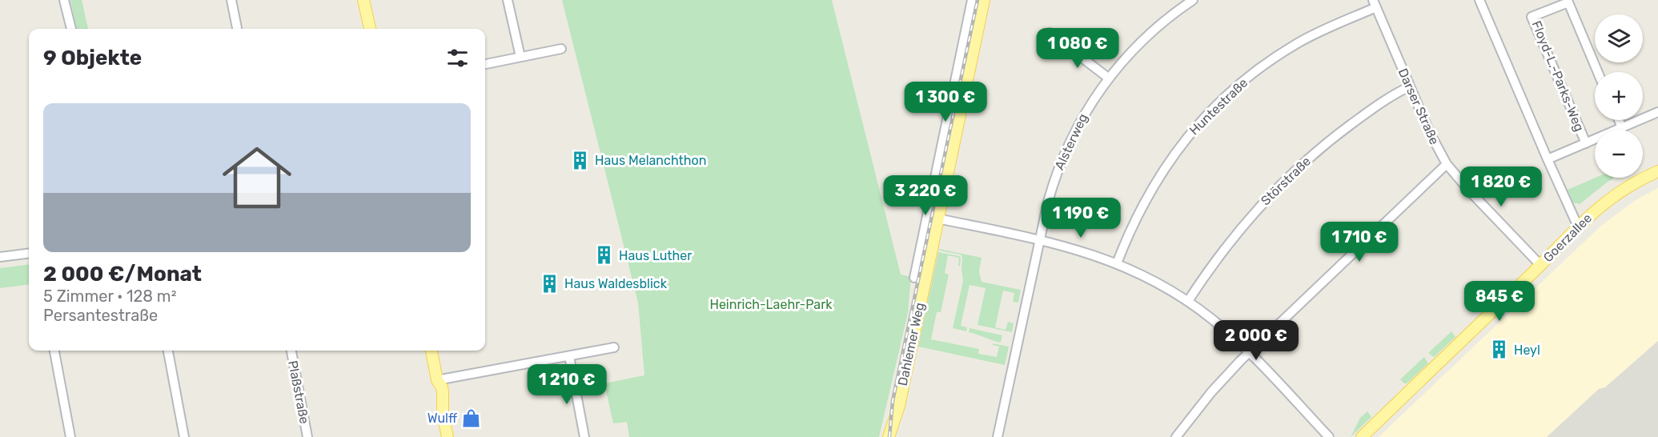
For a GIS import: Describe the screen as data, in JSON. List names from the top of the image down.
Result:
{
  "streets": {
    "main road": ["Goerzallee", "Dahlemer Weg"],
    "street": [
      "Floyd-L.-Parks-Weg",
      "Huntestraße",
      "Darser Straße",
      "Alsterweg",
      "Störstraße",
      "Plaßstraße"
    ]
  },
  "crossings": [
    ["Huntestraße", "Darser Straße"],
    ["Darser Straße", "Störstraße"],
    ["Darser Straße", "Goerzallee"]
  ],
  "parks": ["Heinrich-Laehr-Park"],
  "places": {
    "building": [
      "Haus Melanchthon",
      "Haus Luther",
      "Haus Waldesblick",
      "Heyl"
    ],
    "shop": ["Wulff"]
  },
  "page": {
    "map_buttons": ["+", "−"],
    "price": [
      "1 080 €",
      "1 300 €",
      "1 820 €",
      "3 220 €",
      "1 190 €",
      "1 710 €",
      "845 €",
      "2 000 €",
      "1 210 €"
    ],
    "heading": "9 Objekte",
    "list": [
      {
        "name": "2 000 €/Monat",
        "note": "5 Zimmer · 128 m² · Persantestraße"
      }
    ]
  }
}
